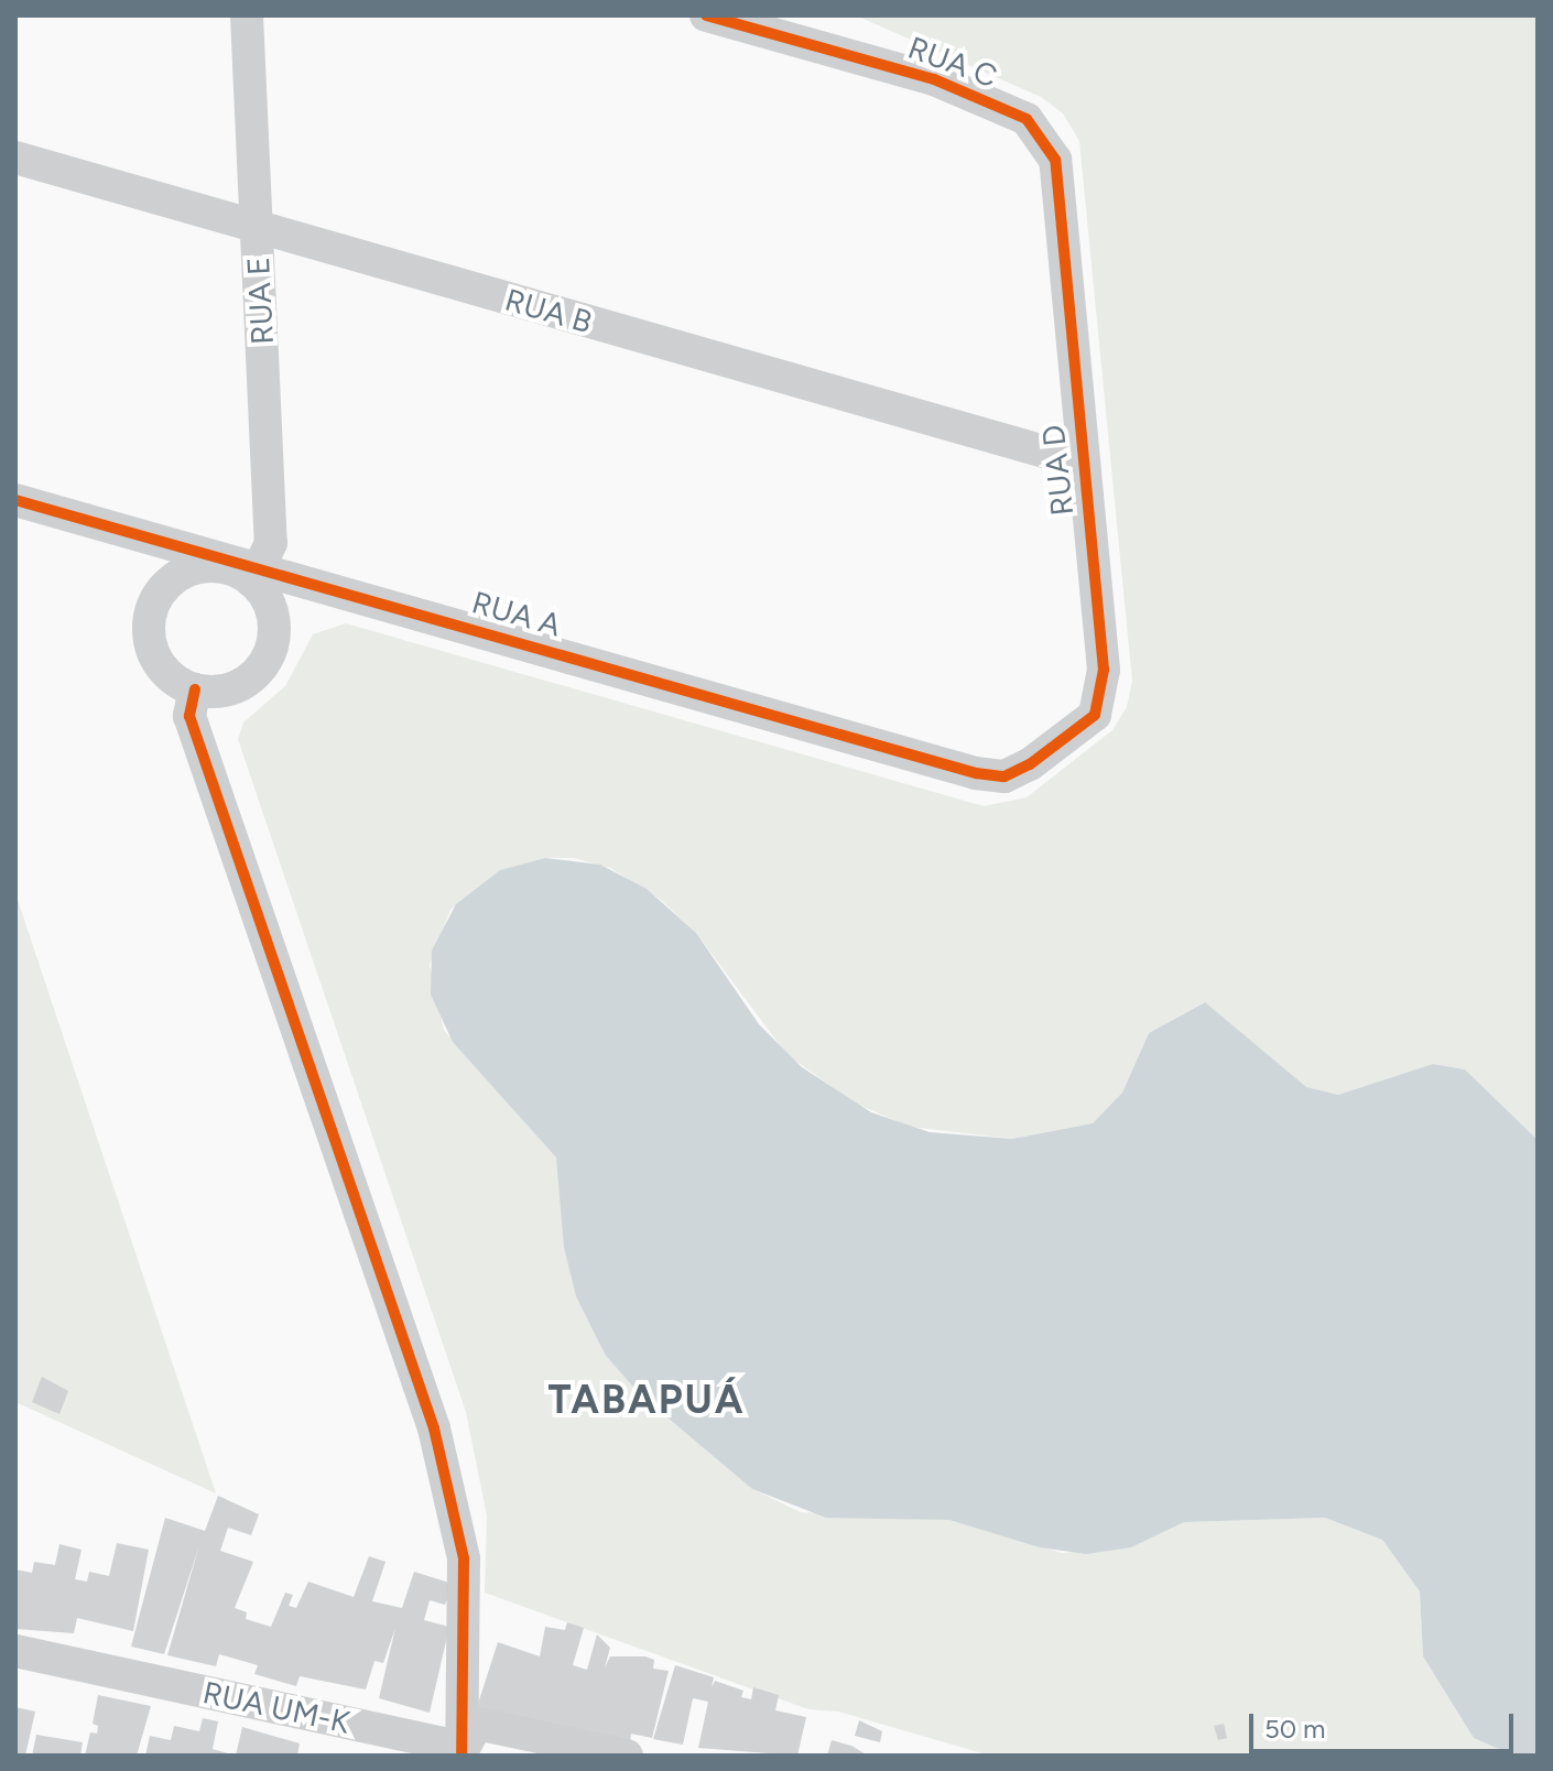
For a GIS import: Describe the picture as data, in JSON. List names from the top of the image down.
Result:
{
  "streets": {
    "street": [
      "RUA C",
      "RUA E",
      "RUA B",
      "RUA D",
      "RUA A",
      "RUA UM-K"
    ]
  },
  "crossings": [
    ["RUA C", "RUA D"],
    ["RUA E", "RUA B"],
    ["RUA E", "RUA A"],
    ["RUA B", "RUA D"],
    ["RUA D", "RUA A"]
  ],
  "districts": ["TABAPUÁ"],
  "scale_bar": "50 m"
}
